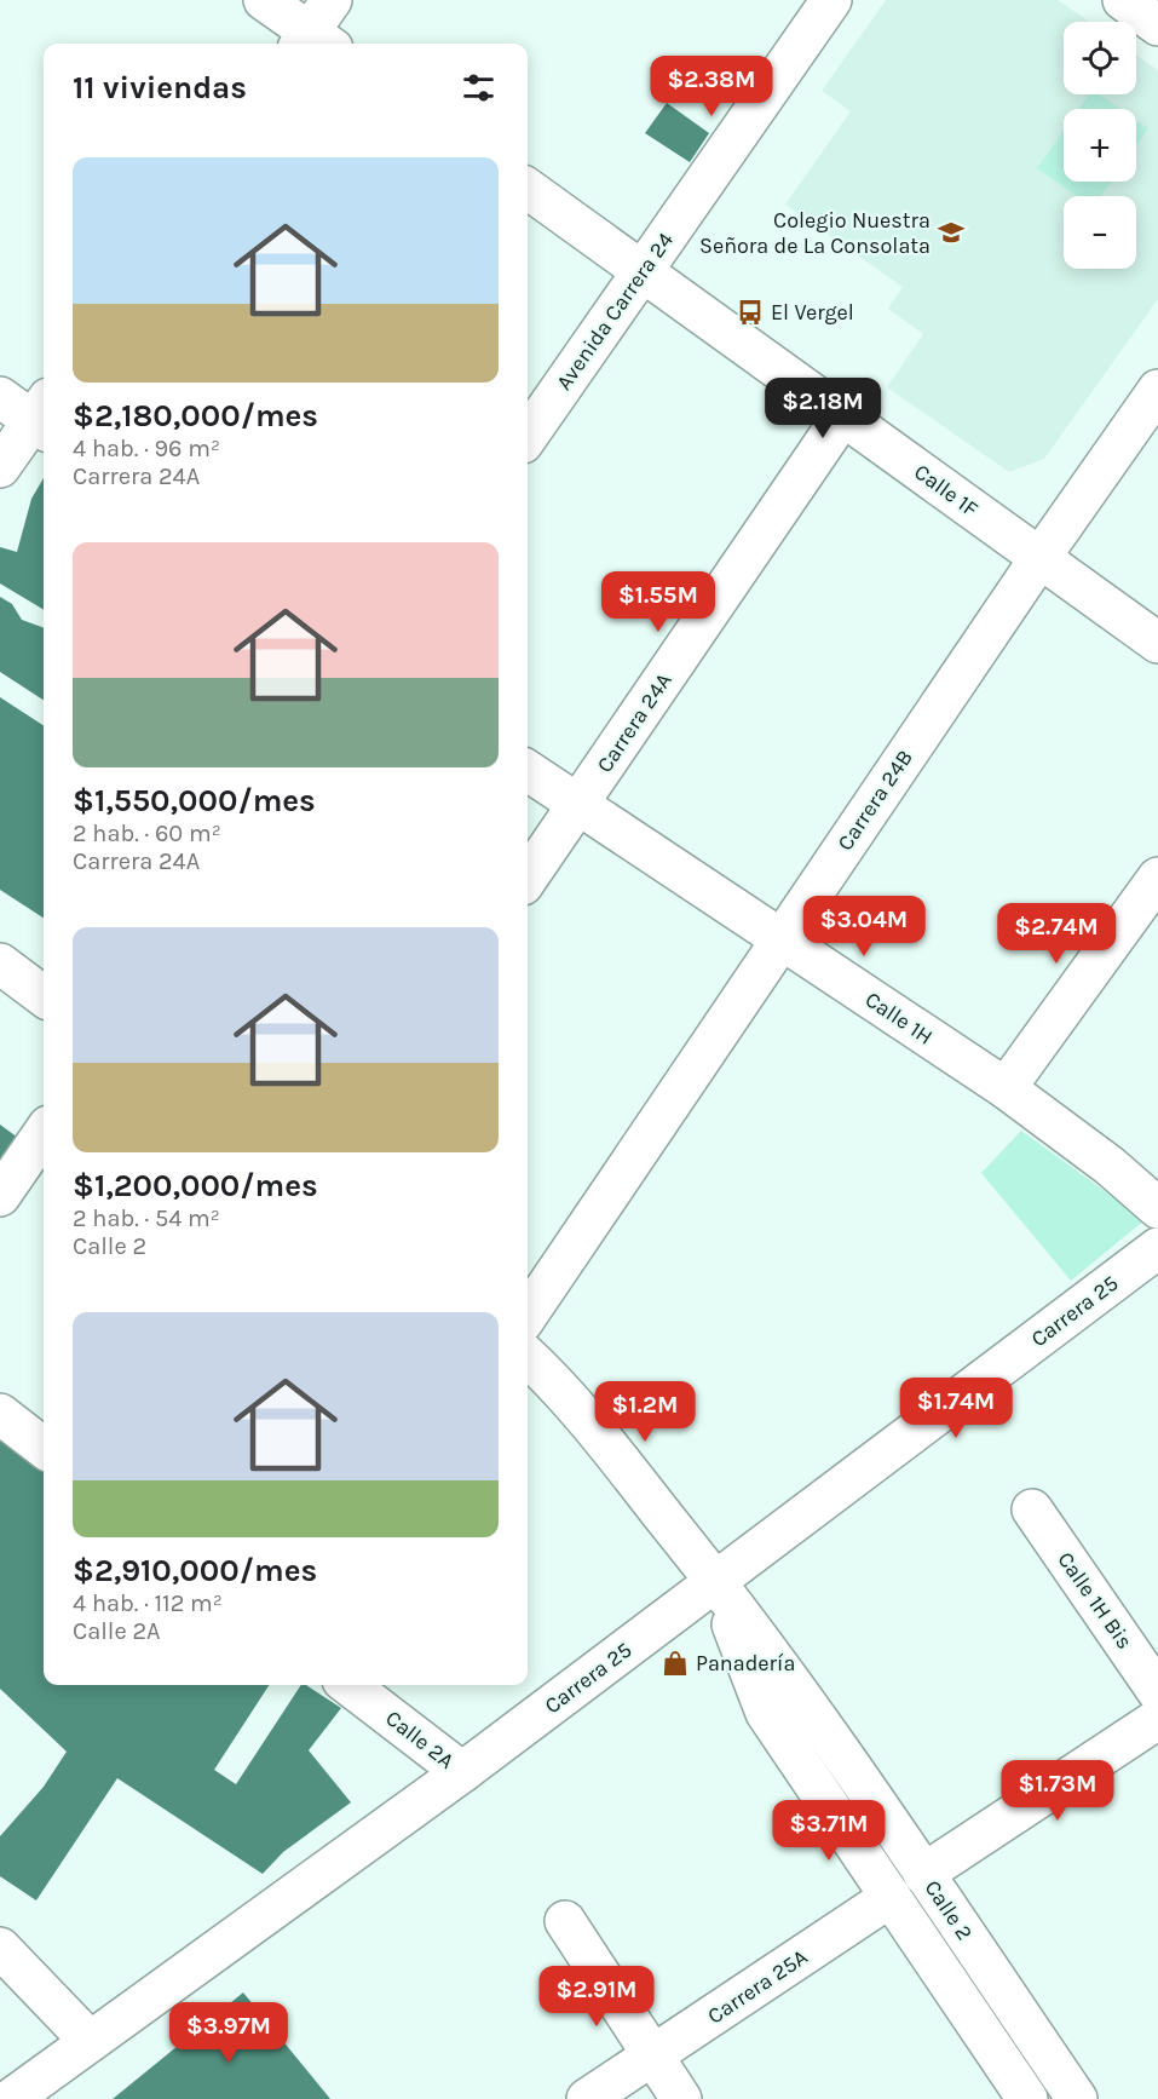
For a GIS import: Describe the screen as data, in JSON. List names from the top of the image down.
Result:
{
  "streets": {
    "street": [
      "Avenida Carrera 24",
      "Calle 1F",
      "Carrera 24A",
      "Carrera 24B",
      "Calle 1H",
      "Carrera 25",
      "Calle 1H Bis",
      "Calle 2A",
      "Calle 2",
      "Carrera 25A"
    ]
  },
  "crossings": [
    ["Avenida Carrera 24", "Calle 1F"],
    ["Calle 1F", "Carrera 24A"],
    ["Calle 1F", "Carrera 24B"],
    ["Carrera 24A", "Calle 1H"],
    ["Carrera 24B", "Calle 1H"],
    ["Carrera 25", "Calle 2A"],
    ["Carrera 25", "Calle 2"],
    ["Calle 2", "Carrera 25A"]
  ],
  "places": {
    "school or university": ["Colegio Nuestra Señora de La Consolata"],
    "bus stop": ["El Vergel"],
    "shop": ["Panadería"]
  },
  "page": {
    "map_buttons": ["+", "−"],
    "heading": "11 viviendas",
    "price": [
      "$2.38M",
      "$2.18M",
      "$1.55M",
      "$3.04M",
      "$2.74M",
      "$1.74M",
      "$1.2M",
      "$1.73M",
      "$3.71M",
      "$2.91M",
      "$3.97M"
    ],
    "list": [
      {
        "name": "$2,180,000/mes",
        "note": "4 hab. · 96 m² · Carrera 24A"
      },
      {
        "name": "$1,550,000/mes",
        "note": "2 hab. · 60 m² · Carrera 24A"
      },
      {
        "name": "$1,200,000/mes",
        "note": "2 hab. · 54 m² · Calle 2"
      },
      {
        "name": "$2,910,000/mes",
        "note": "4 hab. · 112 m² · Calle 2A"
      }
    ]
  }
}
